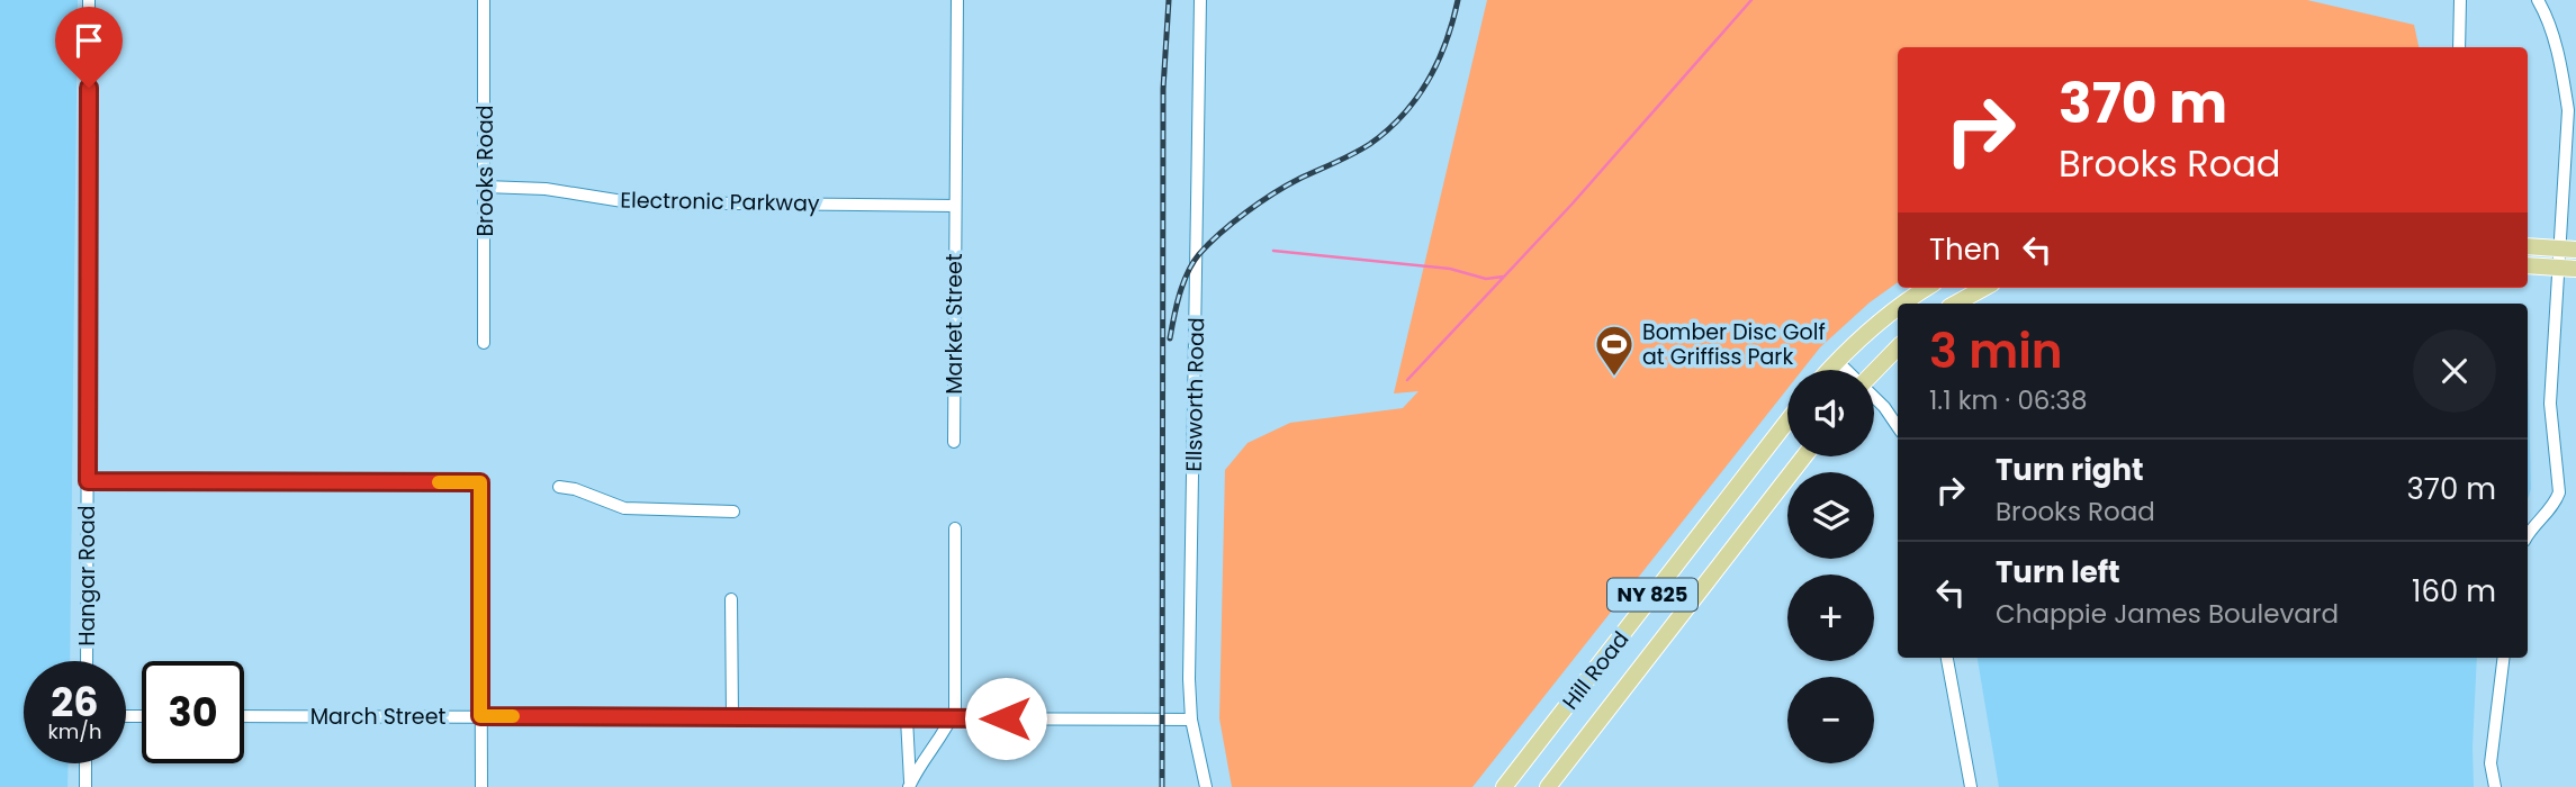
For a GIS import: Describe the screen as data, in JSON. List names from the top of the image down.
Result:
{
  "streets": {
    "main road": ["NY 825", "Hill Road"],
    "street": [
      "Brooks Road",
      "Electronic Parkway",
      "Market Street",
      "Ellsworth Road",
      "Hangar Road",
      "March Street"
    ]
  },
  "crossings": [
    ["Brooks Road", "Electronic Parkway"],
    ["Electronic Parkway", "Market Street"],
    ["Ellsworth Road", "March Street"]
  ],
  "places": {
    "sports": ["Bomber Disc Golf at Griffiss Park"]
  },
  "page": {
    "turn": ["370 m", "Brooks Road"],
    "then": "Then",
    "heading": ["3 min", "1.1 km · 06:38"],
    "map_buttons": ["+", "−"],
    "list": [
      {
        "name": "Turn right",
        "note": "Brooks Road",
        "value": "370 m"
      },
      {
        "name": "Turn left",
        "note": "Chappie James Boulevard",
        "value": "160 m"
      }
    ],
    "speed": "26 km/h",
    "limit": "30"
  }
}
